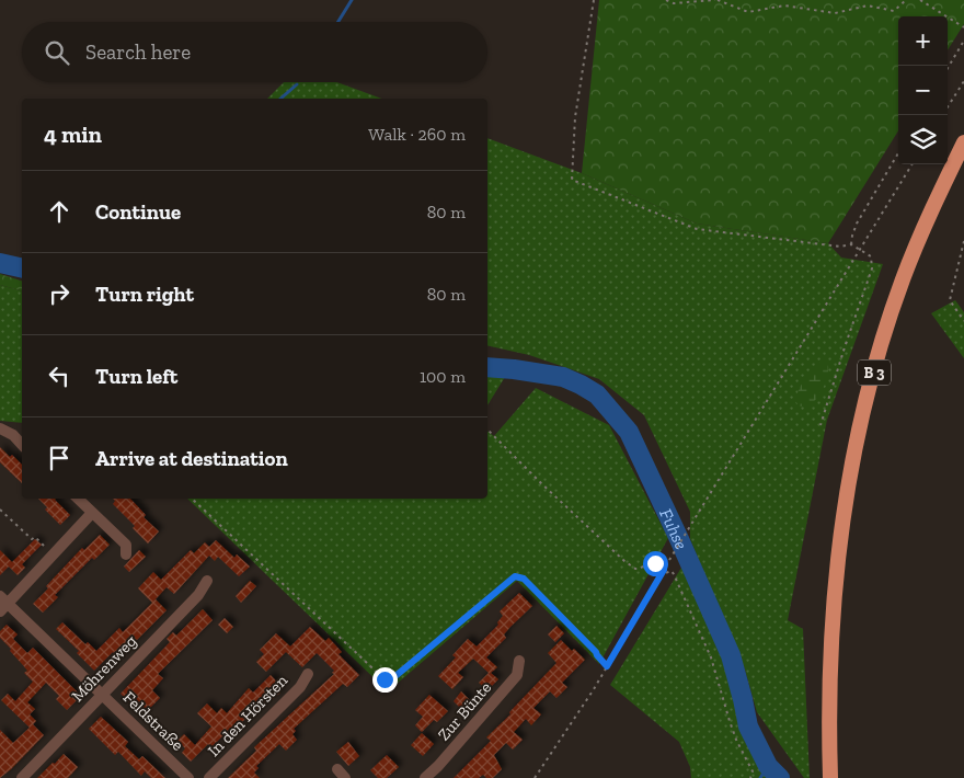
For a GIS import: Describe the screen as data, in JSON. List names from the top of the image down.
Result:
{
  "streets": {
    "highway": ["B 3"],
    "street": [
      "Möhrenweg",
      "Zur Bünte",
      "In den Hörsten",
      "Feldstraße"
    ]
  },
  "crossings": [
    ["Möhrenweg", "Feldstraße"]
  ],
  "water": ["Fuhse"],
  "page": {
    "map_buttons": ["+", "−"],
    "search": "Search here",
    "heading": ["4 min", "Walk · 260 m"],
    "list": [
      ["Continue", "80 m"],
      ["Turn right", "80 m"],
      ["Turn left", "100 m"],
      "Arrive at destination"
    ]
  }
}
